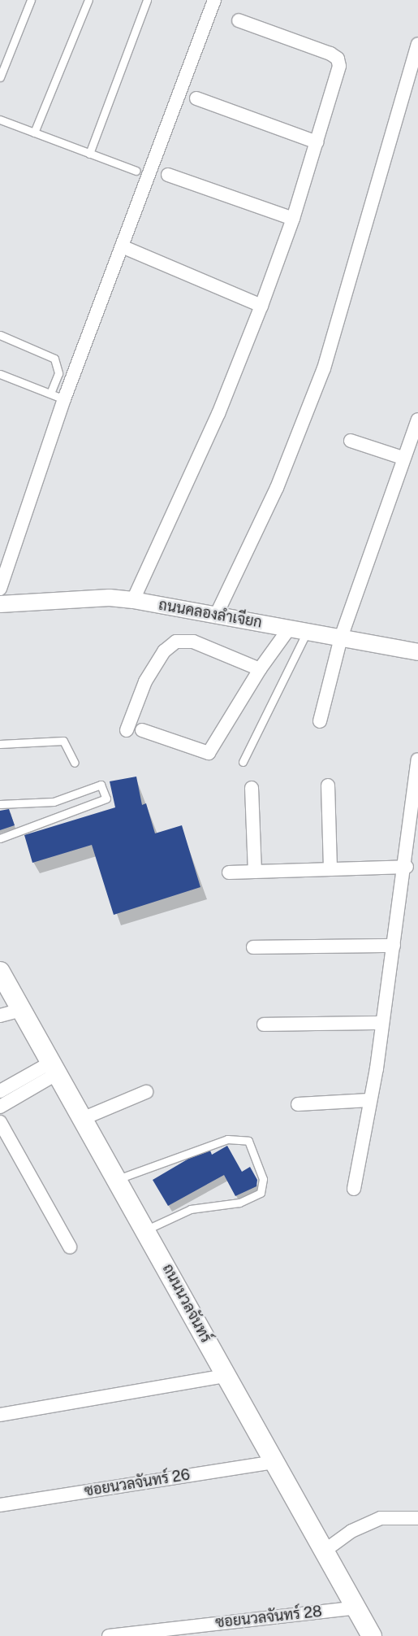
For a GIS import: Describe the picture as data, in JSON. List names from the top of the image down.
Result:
{
  "streets": {
    "main road": ["ถนนนวลจันทร์"],
    "street": ["ถนนคลองลำเจียก", "ซอยนวลจันทร์ 26", "ซอยนวลจันทร์ 28"]
  },
  "crossings": [
    ["ถนนนวลจันทร์", "ซอยนวลจันทร์ 26"],
    ["ถนนนวลจันทร์", "ซอยนวลจันทร์ 28"]
  ]
}
